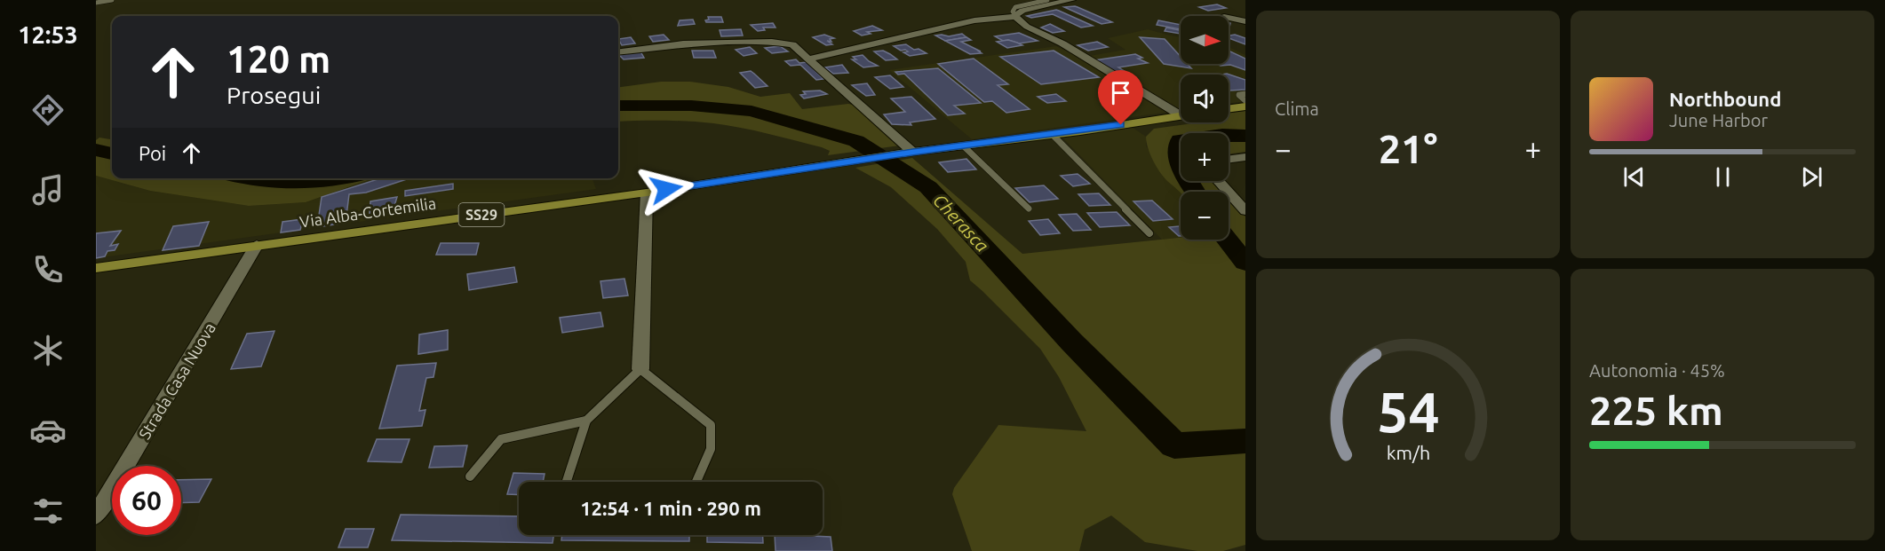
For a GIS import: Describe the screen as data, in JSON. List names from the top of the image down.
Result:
{
  "streets": {
    "main road": ["Via Alba-Cortemilia", "SS29"],
    "street": ["Strada Casa Nuova"]
  },
  "crossings": [
    ["Via Alba-Cortemilia", "SS29"],
    ["Via Alba-Cortemilia", "Strada Casa Nuova"]
  ],
  "water": ["Cherasca"],
  "north": "right",
  "page": {
    "tabs": "12:53",
    "tile": [
      "Clima",
      ["Autonomia · 45%", "225 km"]
    ],
    "map_buttons": ["+", "−"],
    "turn": ["120 m", "Prosegui"],
    "song": ["Northbound", "June Harbor"],
    "heat": ["−", "21°", "+"],
    "then": "Poi",
    "limit": "60",
    "trip": "12:54 · 1 min · 290 m",
    "gauge": ["54", "km/h"]
  }
}
